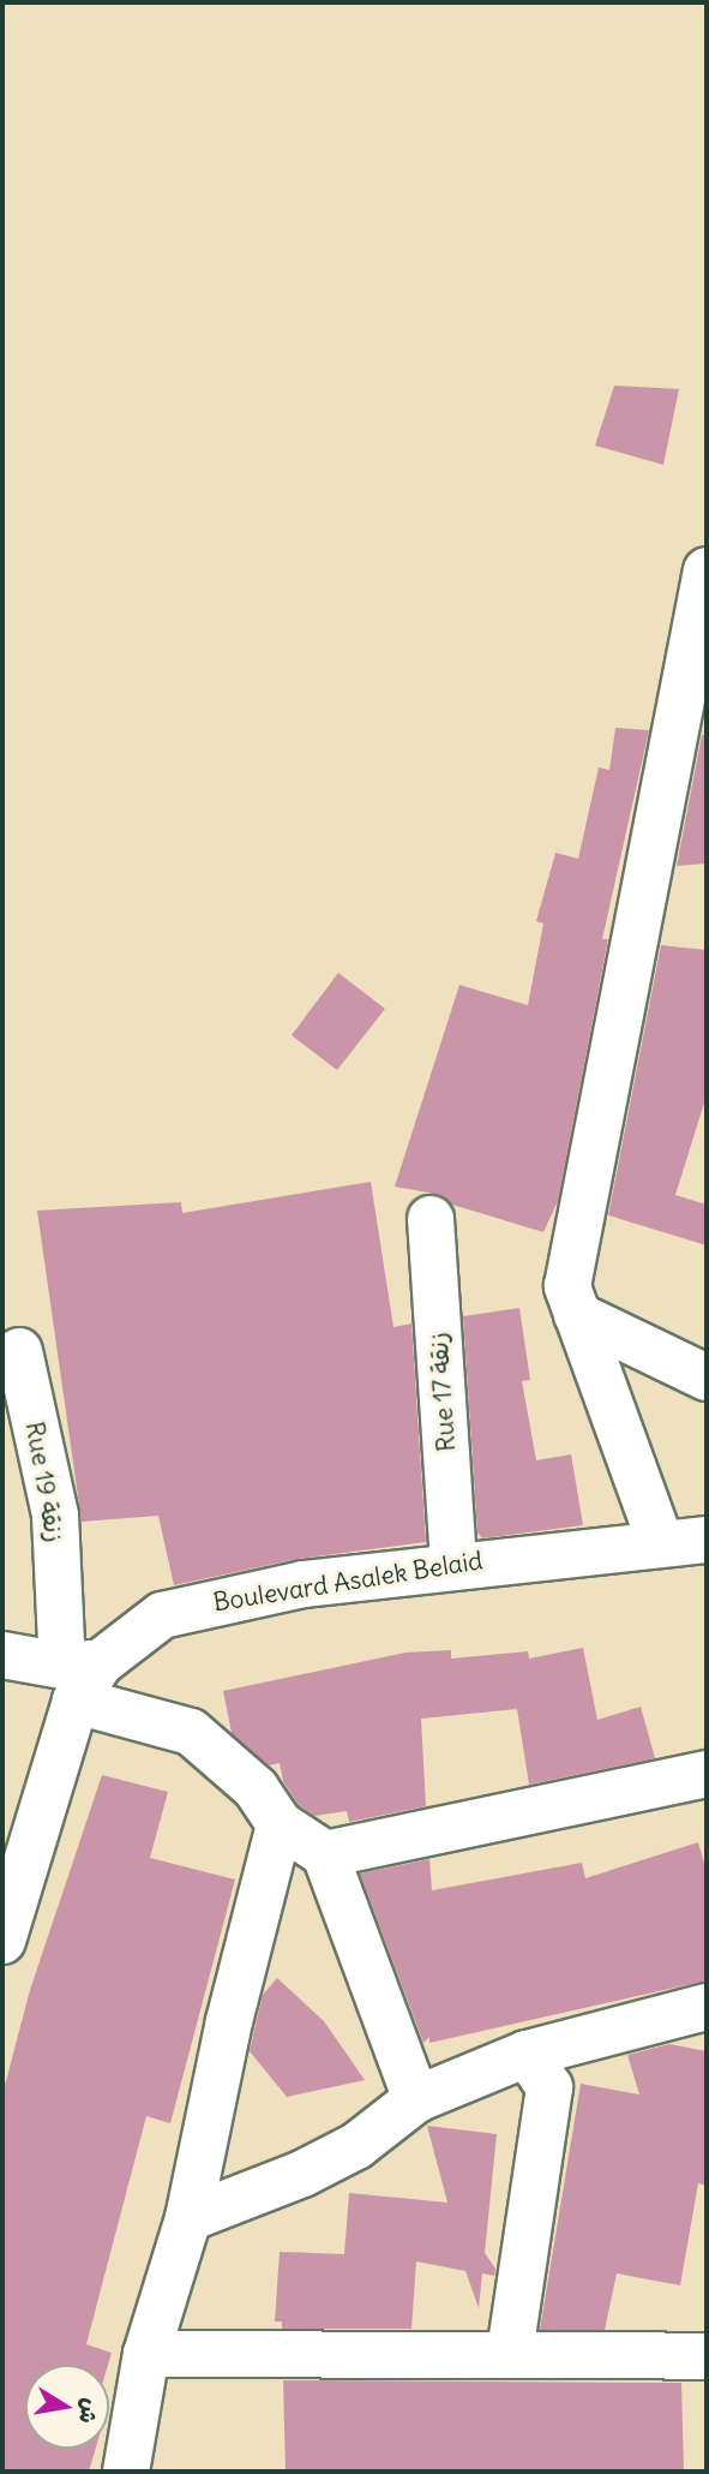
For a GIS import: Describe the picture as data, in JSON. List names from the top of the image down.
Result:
{
  "streets": {
    "street": ["Rue 17 زنقة", "Rue 19 زنقة", "Boulevard Asalek Belaid"]
  },
  "crossings": [
    ["Rue 17 زنقة", "Boulevard Asalek Belaid"],
    ["Rue 19 زنقة", "Boulevard Asalek Belaid"]
  ],
  "north": "right"
}
